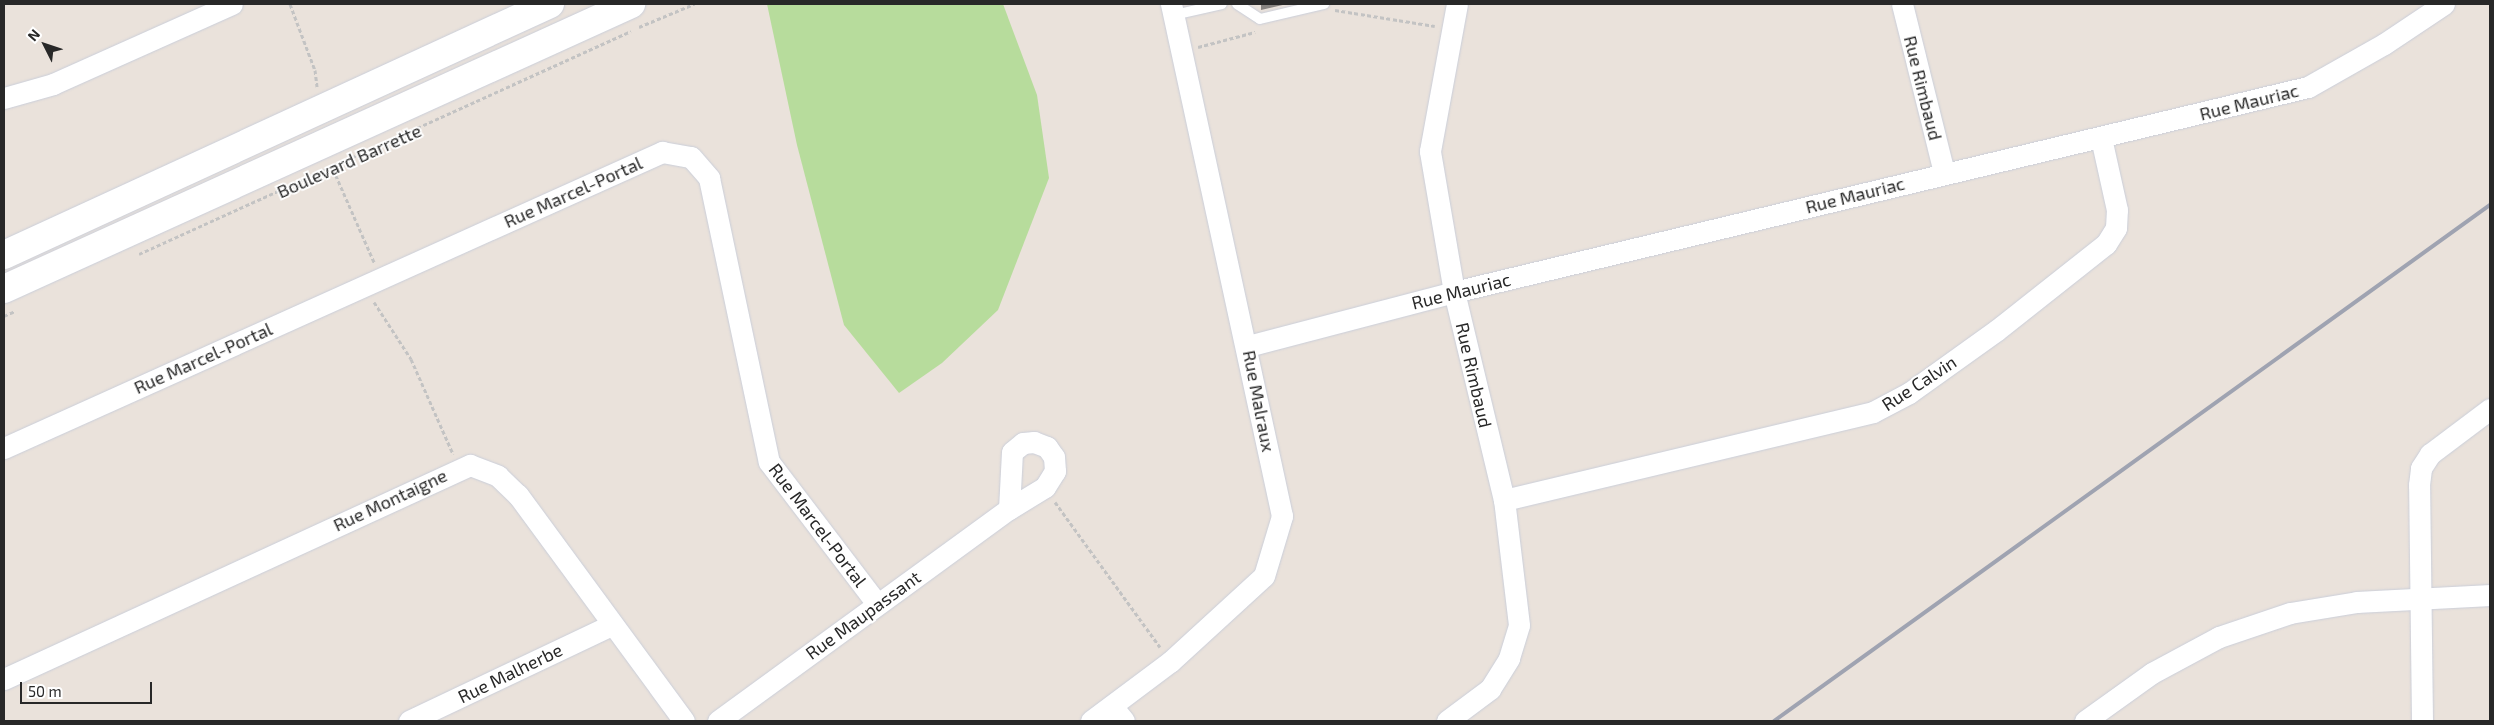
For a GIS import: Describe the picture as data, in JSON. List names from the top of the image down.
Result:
{
  "streets": {
    "main road": ["Boulevard Barrette"],
    "street": [
      "Rue Rimbaud",
      "Rue Mauriac",
      "Rue Marcel-Portal",
      "Rue Calvin",
      "Rue Malraux",
      "Rue Montaigne",
      "Rue Maupassant",
      "Rue Malherbe"
    ]
  },
  "crossings": [
    ["Rue Rimbaud", "Rue Mauriac"],
    ["Rue Rimbaud", "Rue Calvin"],
    ["Rue Mauriac", "Rue Calvin"],
    ["Rue Mauriac", "Rue Malraux"],
    ["Rue Marcel-Portal", "Rue Maupassant"],
    ["Rue Montaigne", "Rue Malherbe"]
  ],
  "scale_bar": "50 m",
  "north": "top left"
}
